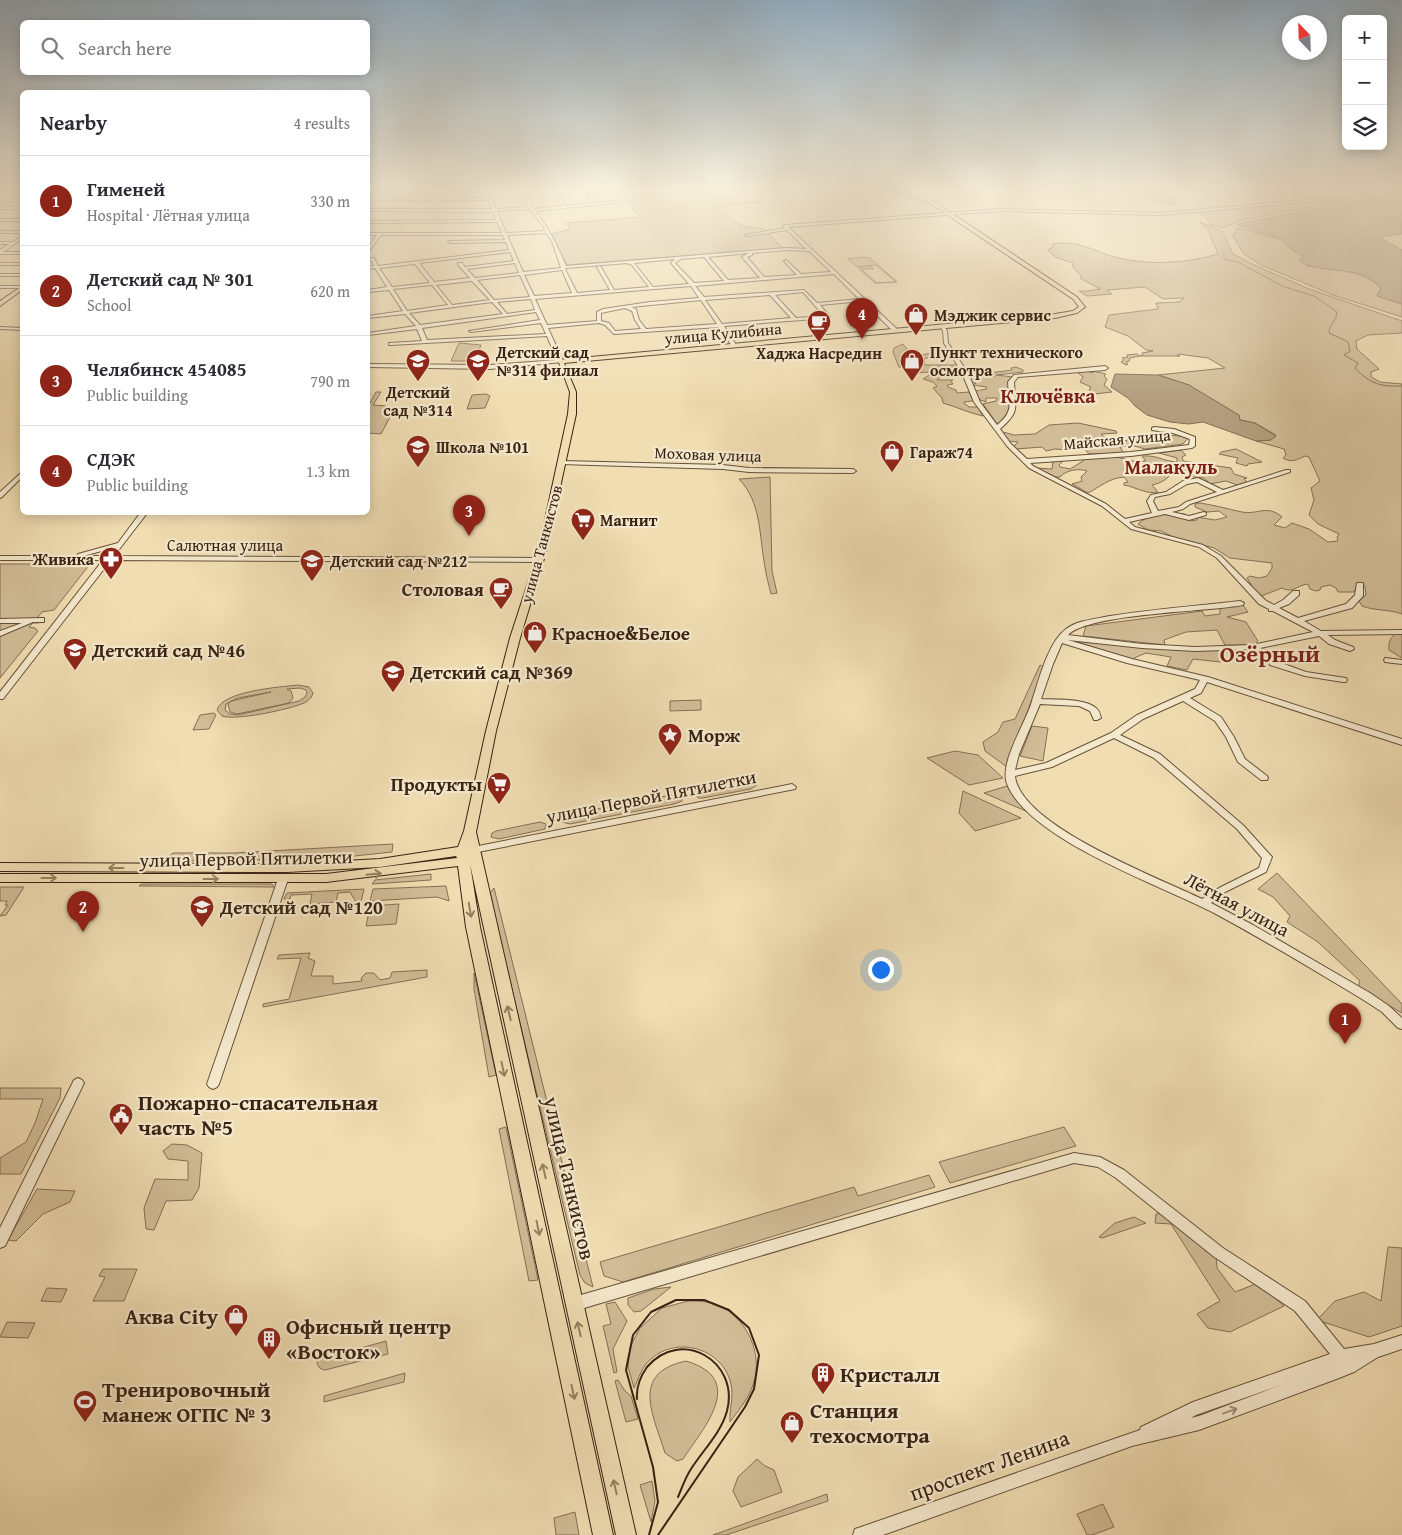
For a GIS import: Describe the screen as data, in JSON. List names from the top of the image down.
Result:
{
  "streets": {
    "main road": ["улица Кулибина", "улица Танкистов", "улица Первой Пятилетки"],
    "street": [
      "Майская улица",
      "Моховая улица",
      "Салютная улица",
      "Лётная улица",
      "проспект Ленина"
    ]
  },
  "crossings": [
    ["улица Кулибина", "улица Танкистов"],
    ["Моховая улица", "улица Танкистов"],
    ["улица Танкистов", "Салютная улица"],
    ["улица Танкистов", "улица Первой Пятилетки"]
  ],
  "districts": ["Ключёвка", "Малакуль", "Озёрный"],
  "places": {
    "shop": [
      "Мэджик сервис",
      "Пункт технического осмотра",
      "Гараж74",
      "Красное&Белое",
      "Аква City",
      "Станция техосмотра"
    ],
    "cafe": ["Хаджа Насредин", "Столовая"],
    "school or university": [
      "Детский сад №314",
      "Детский сад №314 филиал",
      "Школа №101",
      "Детский сад №212",
      "Детский сад №46",
      "Детский сад №369",
      "Детский сад №120"
    ],
    "supermarket": ["Магнит", "Продукты"],
    "pharmacy": ["Живика"],
    "place": ["Морж"],
    "public building": ["Пожарно-спасательная часть №5"],
    "building": ["Офисный центр «Восток»", "Кристалл"],
    "sports": ["Тренировочный манеж ОГПС № 3"]
  },
  "north": "top left",
  "page": {
    "map_buttons": ["+", "−"],
    "search": "Search here",
    "heading": ["Nearby", "4 results"],
    "list": [
      {
        "mark": "1",
        "name": "Гименей",
        "note": "Hospital · Лётная улица",
        "value": "330 m"
      },
      {
        "mark": "2",
        "name": "Детский сад № 301",
        "note": "School",
        "value": "620 m"
      },
      {
        "mark": "3",
        "name": "Челябинск 454085",
        "note": "Public building",
        "value": "790 m"
      },
      {
        "mark": "4",
        "name": "СДЭК",
        "note": "Public building",
        "value": "1.3 km"
      }
    ],
    "pins": [
      "4",
      "3",
      "2",
      "1"
    ]
  }
}
